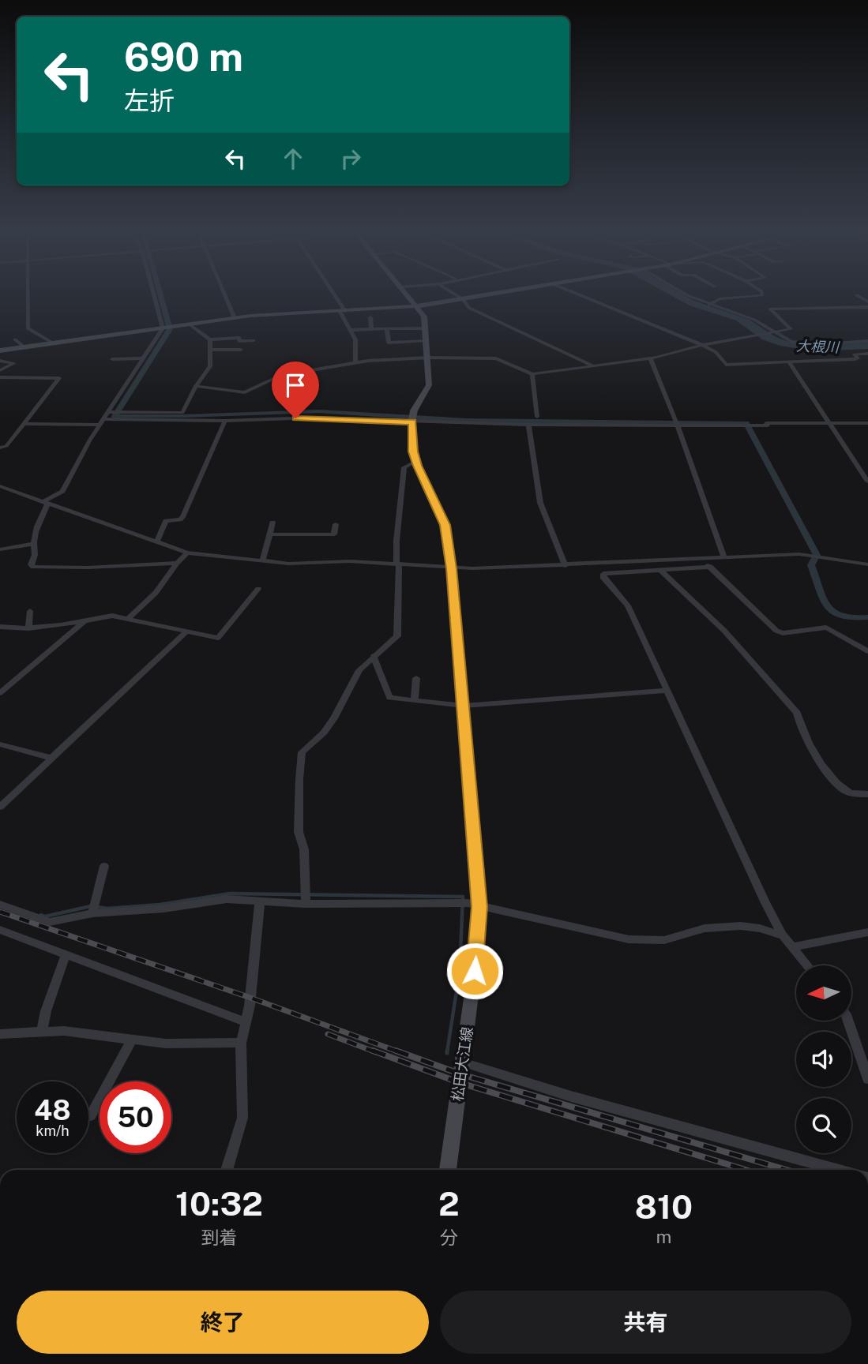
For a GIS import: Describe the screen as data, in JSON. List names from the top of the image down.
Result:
{
  "streets": {
    "main road": ["松田大江線"]
  },
  "water": ["大根川"],
  "north": "left",
  "page": {
    "turn": ["690 m", "左折"],
    "speed": "48 km/h",
    "limit": "50",
    "eta": [
      "10:32",
      "到着",
      "2",
      "分",
      "810",
      "m"
    ],
    "buttons": ["終了", "共有"]
  }
}
